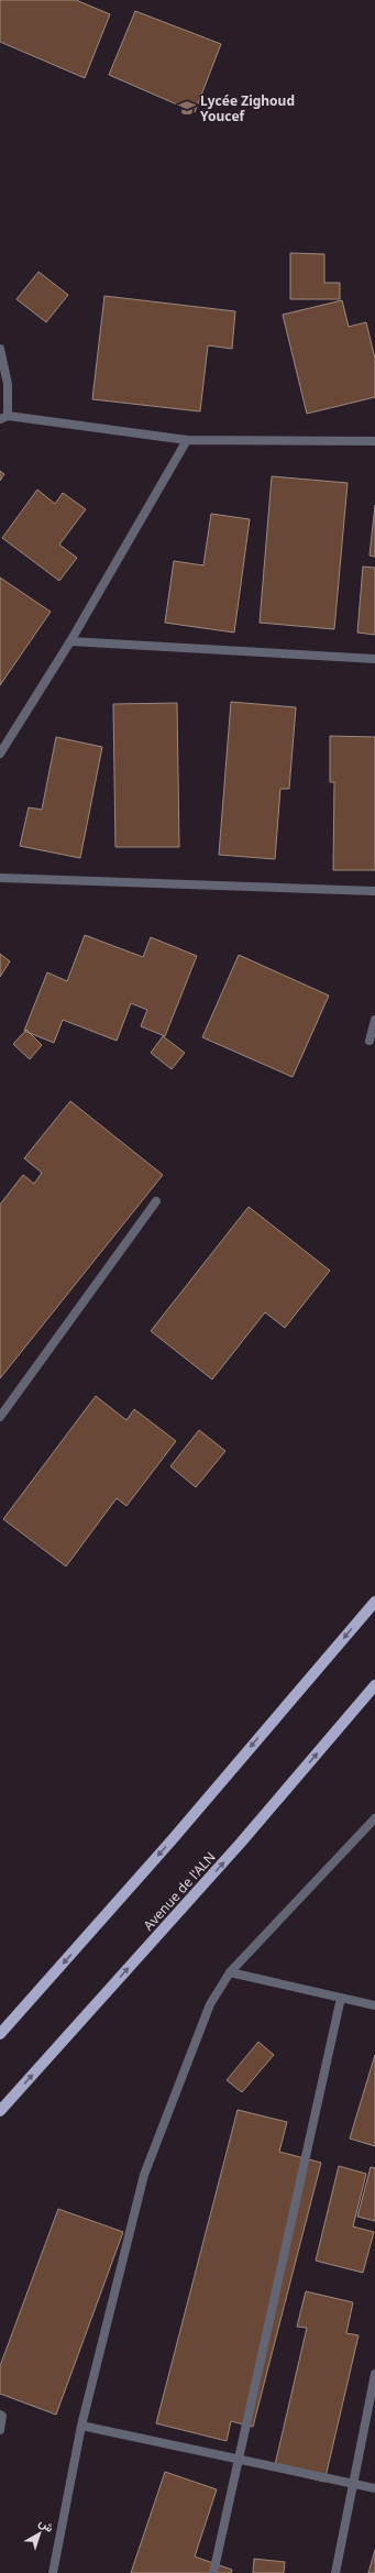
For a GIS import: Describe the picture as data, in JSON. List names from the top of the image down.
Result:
{
  "streets": {
    "main road": ["Avenue de l'ALN"]
  },
  "places": {
    "school or university": ["Lycée Zighoud Youcef"]
  },
  "north": "top right"
}
